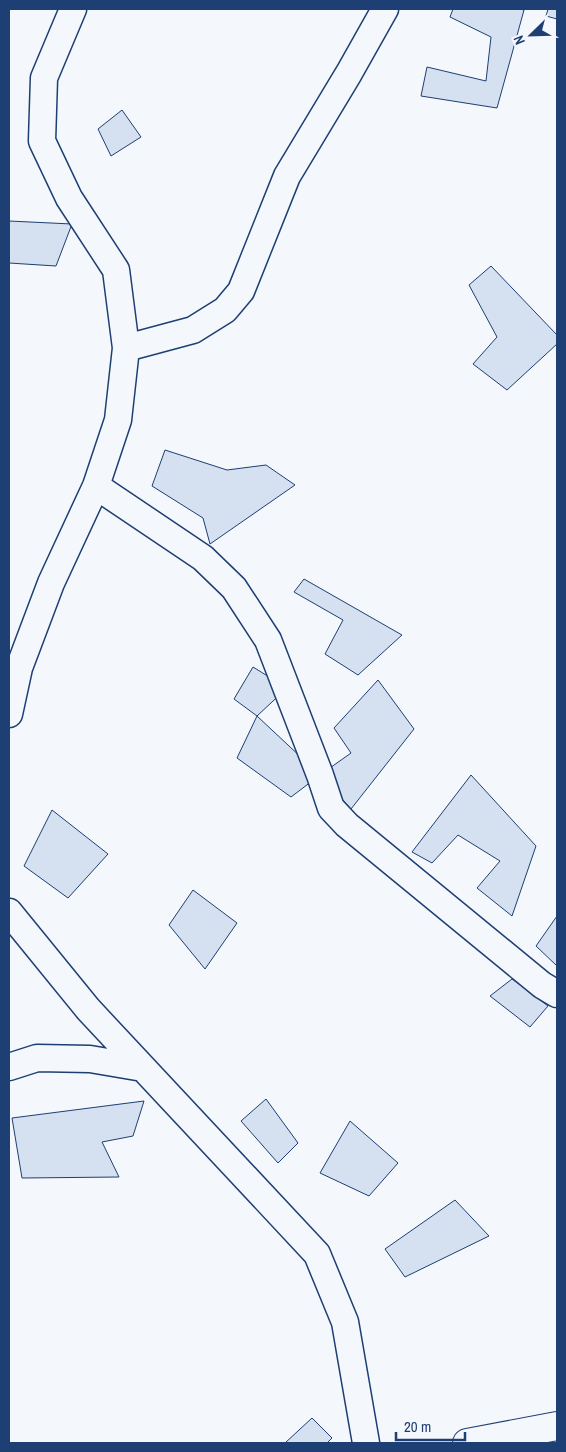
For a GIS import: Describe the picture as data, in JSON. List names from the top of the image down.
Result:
{
  "scale_bar": "20 m",
  "north": "bottom left"
}
